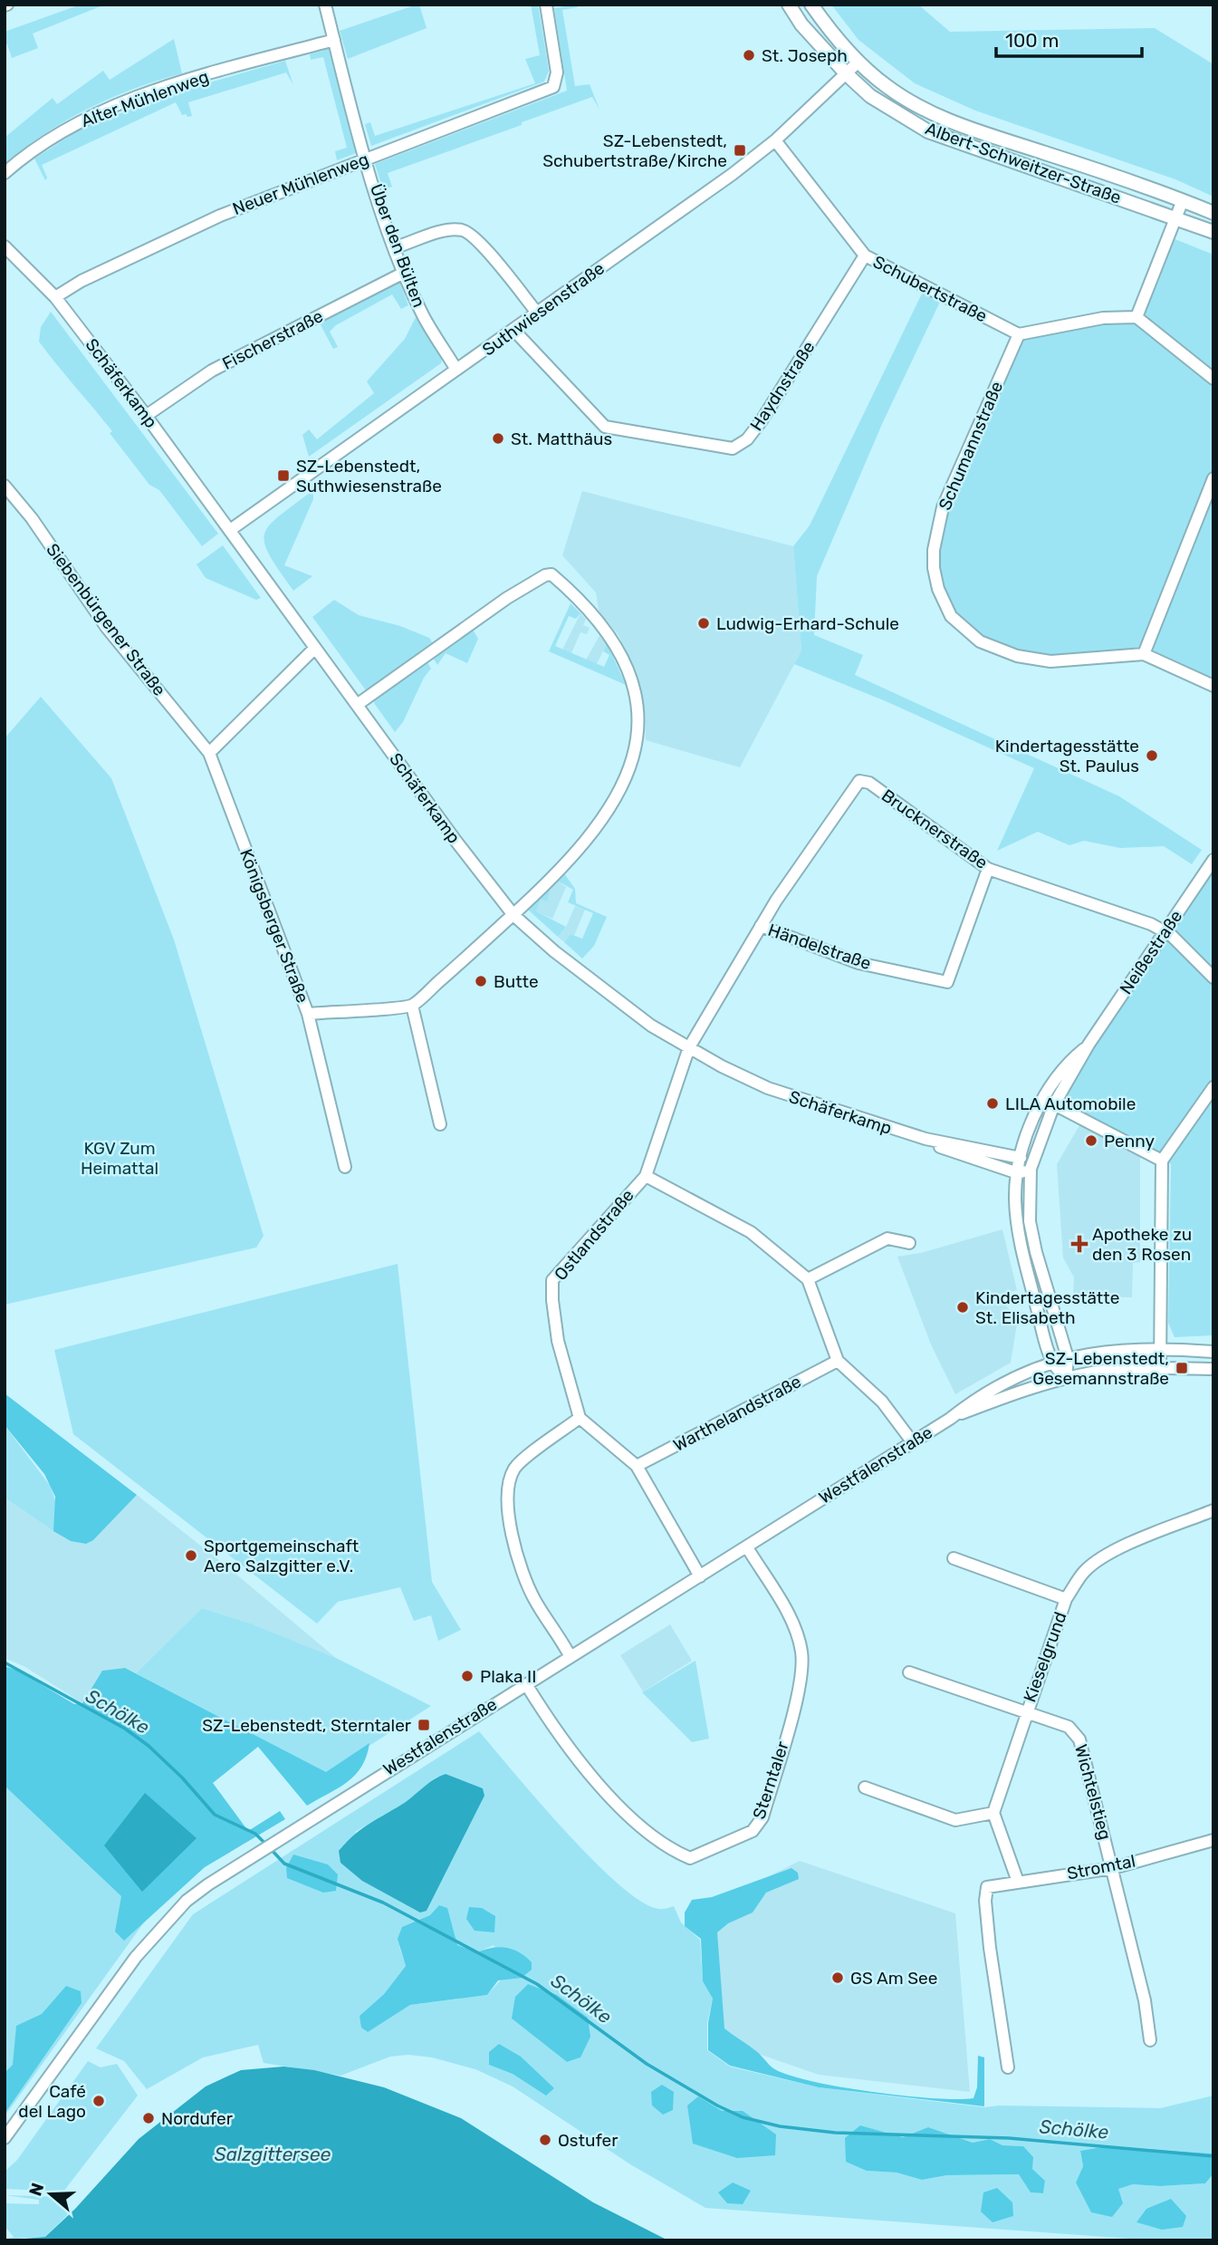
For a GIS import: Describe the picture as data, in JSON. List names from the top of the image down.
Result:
{
  "streets": {
    "main road": ["Albert-Schweitzer-Straße"],
    "street": [
      "Alter Mühlenweg",
      "Neuer Mühlenweg",
      "Über den Bülten",
      "Schubertstraße",
      "Suthwiesenstraße",
      "Fischerstraße",
      "Schäferkamp",
      "Haydnstraße",
      "Schumannstraße",
      "Siebenbürgener Straße",
      "Brucknerstraße",
      "Königsberger Straße",
      "Händelstraße",
      "Neißestraße",
      "Ostlandstraße",
      "Warthelandstraße",
      "Westfalenstraße",
      "Kieselgrund",
      "Sterntaler",
      "Wichtelstieg",
      "Stromtal"
    ]
  },
  "crossings": [
    ["Alter Mühlenweg", "Über den Bülten"],
    ["Albert-Schweitzer-Straße", "Suthwiesenstraße"],
    ["Neuer Mühlenweg", "Über den Bülten"],
    ["Neuer Mühlenweg", "Schäferkamp"],
    ["Über den Bülten", "Suthwiesenstraße"],
    ["Über den Bülten", "Fischerstraße"],
    ["Schubertstraße", "Suthwiesenstraße"],
    ["Schubertstraße", "Haydnstraße"],
    ["Schubertstraße", "Schumannstraße"],
    ["Suthwiesenstraße", "Schäferkamp"],
    ["Suthwiesenstraße", "Haydnstraße"],
    ["Fischerstraße", "Schäferkamp"],
    ["Schäferkamp", "Brucknerstraße"],
    ["Schäferkamp", "Neißestraße"],
    ["Schäferkamp", "Ostlandstraße"],
    ["Siebenbürgener Straße", "Königsberger Straße"],
    ["Brucknerstraße", "Händelstraße"],
    ["Brucknerstraße", "Neißestraße"],
    ["Brucknerstraße", "Ostlandstraße"],
    ["Neißestraße", "Westfalenstraße"],
    ["Westfalenstraße", "Sterntaler"],
    ["Kieselgrund", "Wichtelstieg"],
    ["Wichtelstieg", "Stromtal"]
  ],
  "water": ["Schölke", "Salzgittersee"],
  "parks": ["KGV Zum Heimattal"],
  "places": {
    "other": [
      "St. Joseph",
      "St. Matthäus",
      "Ludwig-Erhard-Schule",
      "Kindertagesstätte St. Paulus",
      "Butte",
      "LILA Automobile",
      "Penny",
      "Kindertagesstätte St. Elisabeth",
      "Sportgemeinschaft Aero Salzgitter e.V.",
      "Plaka II",
      "GS Am See",
      "Café del Lago",
      "Nordufer",
      "Ostufer"
    ],
    "transit": [
      "SZ-Lebenstedt, Schubertstraße/Kirche",
      "SZ-Lebenstedt, Suthwiesenstraße",
      "SZ-Lebenstedt, Gesemannstraße",
      "SZ-Lebenstedt, Sterntaler"
    ],
    "health": ["Apotheke zu den 3 Rosen"]
  },
  "scale_bar": "100 m",
  "north": "left"
}
